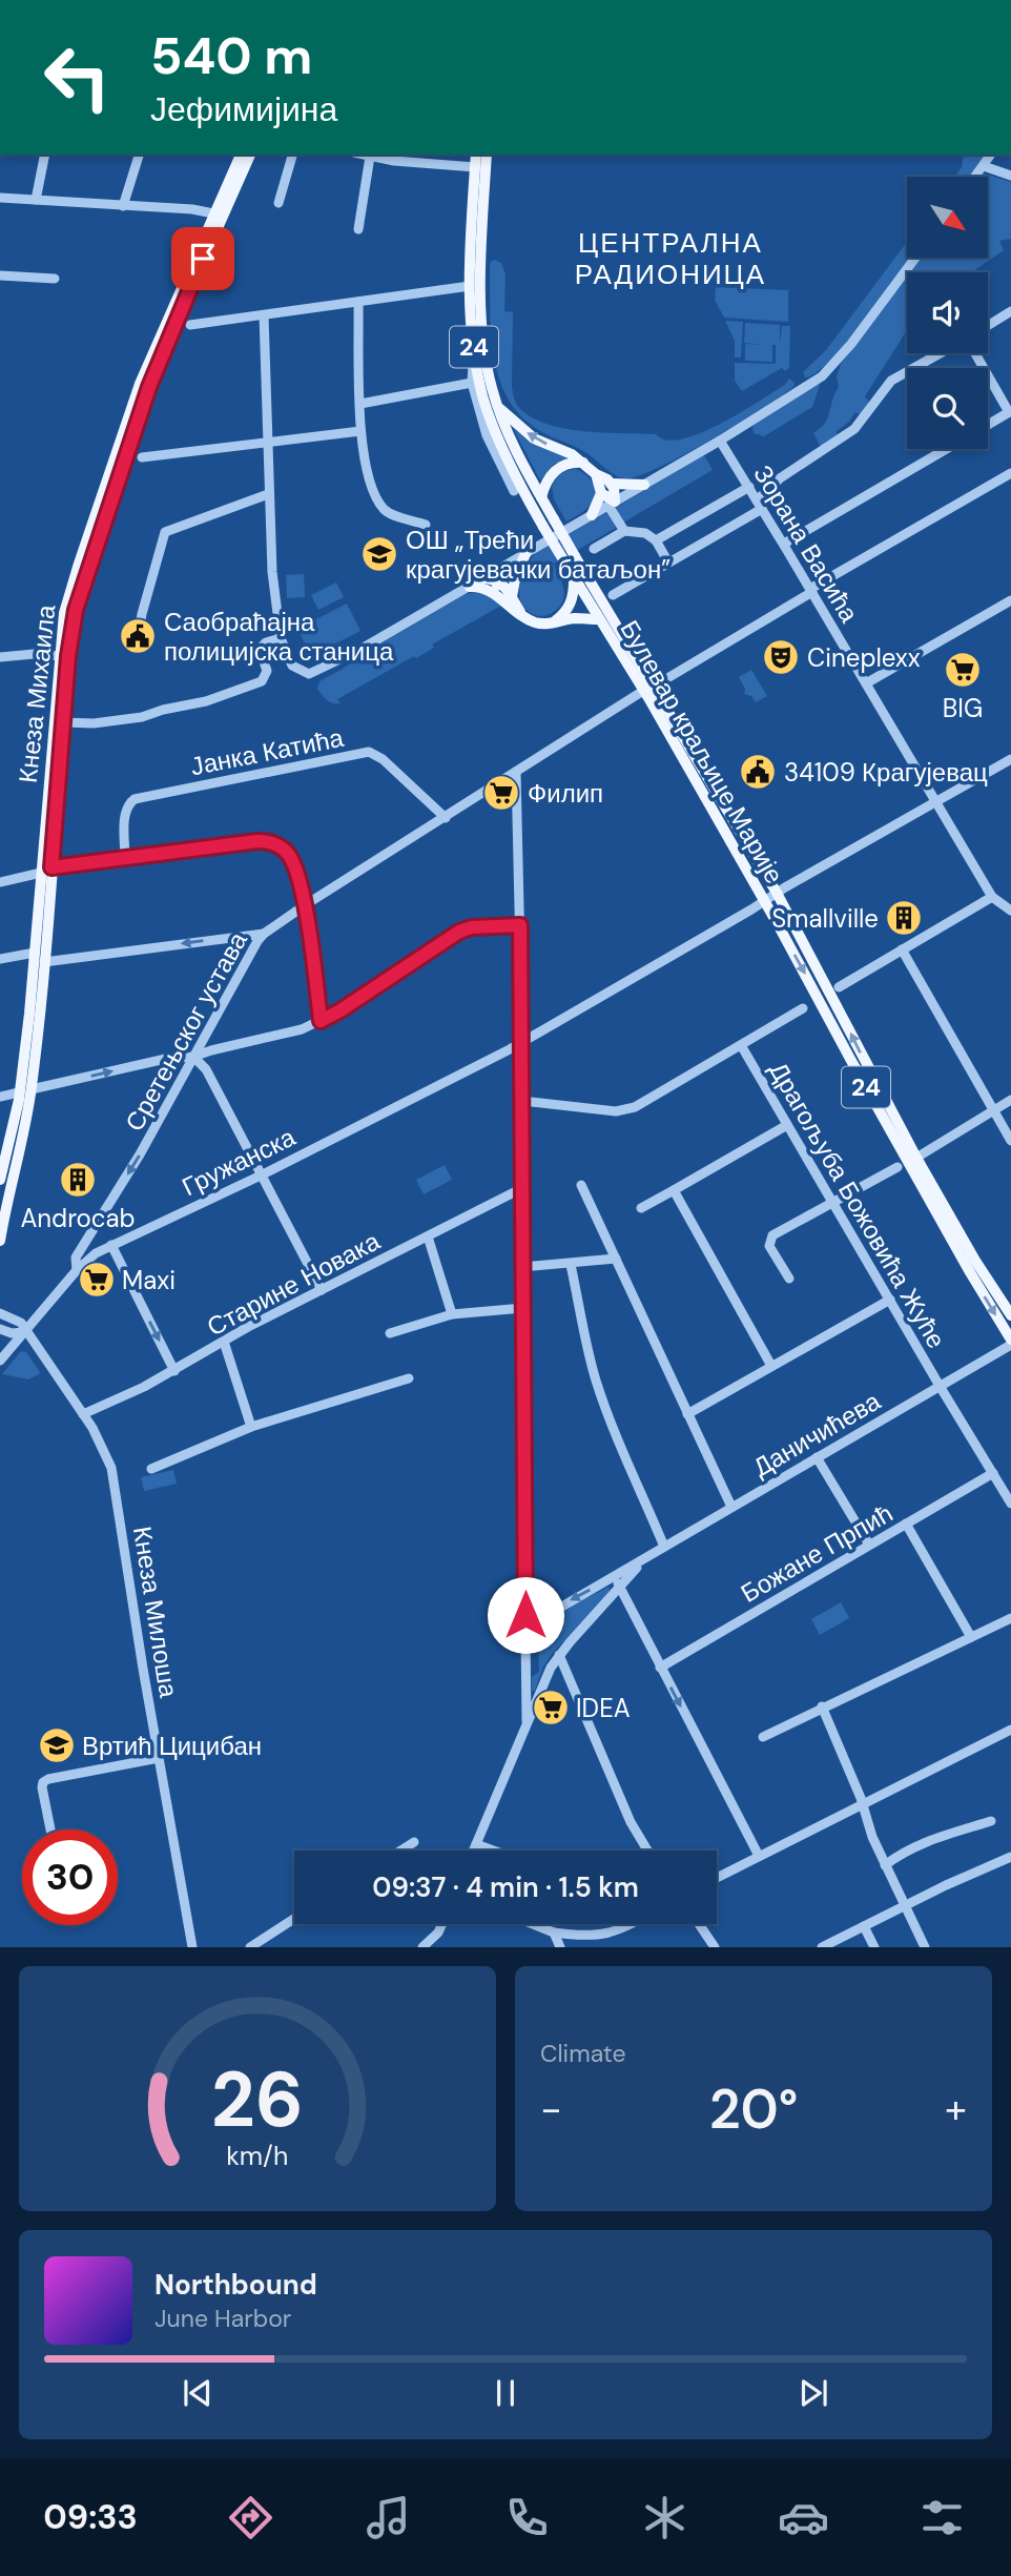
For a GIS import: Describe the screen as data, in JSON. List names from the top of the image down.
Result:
{
  "streets": {
    "main road": ["24", "Кнеза Михаила", "Булевар краљице Марије"],
    "street": [
      "Зорана Васића",
      "Јанка Катића",
      "Сретењског устава",
      "Гружанска",
      "Драгољуба Божовића Жуће",
      "Старине Новака",
      "Даничићева",
      "Божане Прпић",
      "Кнеза Милоша"
    ]
  },
  "crossings": [
    ["Зорана Васића", "Сретењског устава"],
    ["Зорана Васића", "Гружанска"],
    ["Јанка Катића", "Сретењског устава"],
    ["Булевар краљице Марије", "Сретењског устава"],
    ["Булевар краљице Марије", "Гружанска"],
    ["Булевар краљице Марије", "Даничићева"],
    ["Сретењског устава", "Гружанска"],
    ["Гружанска", "Кнеза Милоша"],
    ["Драгољуба Божовића Жуће", "Даничићева"],
    ["Драгољуба Божовића Жуће", "Божане Прпић"],
    ["Старине Новака", "Кнеза Милоша"]
  ],
  "districts": ["ЦЕНТРАЛНА РАДИОНИЦА"],
  "places": {
    "school or university": ["ОШ „Трећи крагујевачки батаљон”", "Вртић Цицибан"],
    "public building": ["Саобраћајна полицијска станица", "34109 Крагујевац"],
    "theatre": ["Cineplexx"],
    "supermarket": [
      "BIG",
      "Филип",
      "Maxi",
      "IDEA"
    ],
    "building": ["Smallville", "Androcab"]
  },
  "north": "bottom right",
  "page": {
    "turn": ["540 m", "Јефимијина"],
    "limit": "30",
    "trip": "09:37 · 4 min · 1.5 km",
    "tile": "Climate",
    "heat": ["−", "20°", "+"],
    "song": ["Northbound", "June Harbor"],
    "tabs": "09:33",
    "gauge": ["26", "km/h"]
  }
}
